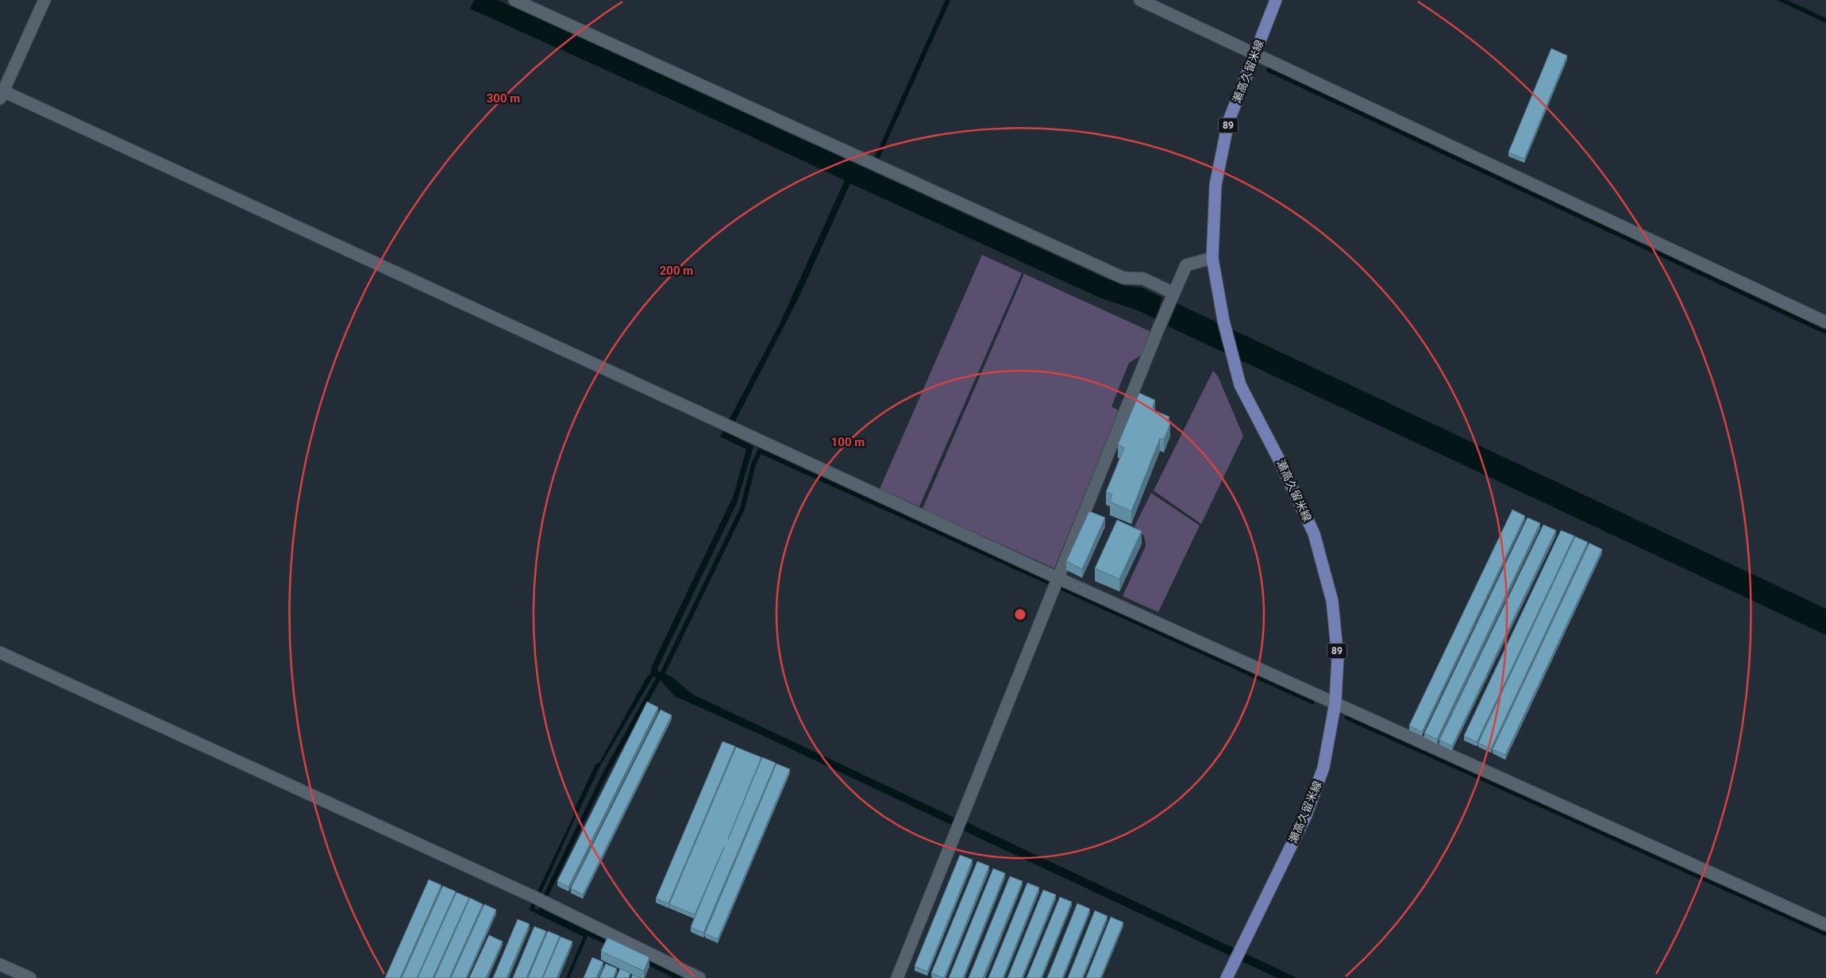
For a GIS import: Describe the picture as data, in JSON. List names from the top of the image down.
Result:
{
  "streets": {
    "main road": ["瀬高久留米線", "89"]
  },
  "rings": ["300 m", "200 m", "100 m"]
}
